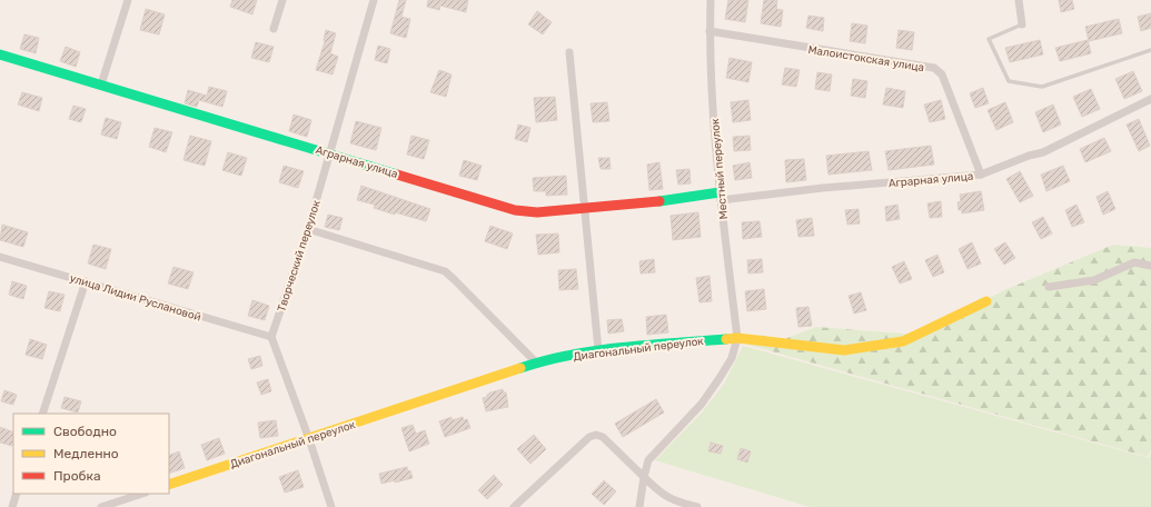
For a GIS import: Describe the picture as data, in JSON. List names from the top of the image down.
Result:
{
  "streets": {
    "street": [
      "Малоистокская улица",
      "Аграрная улица",
      "Местный переулок",
      "Творческий переулок",
      "улица Лидии Руслановой",
      "Диагональный переулок"
    ]
  },
  "crossings": [
    ["Малоистокская улица", "Аграрная улица"],
    ["Малоистокская улица", "Местный переулок"],
    ["Аграрная улица", "Местный переулок"],
    ["Аграрная улица", "Творческий переулок"],
    ["Местный переулок", "Диагональный переулок"],
    ["Творческий переулок", "улица Лидии Руслановой"]
  ],
  "legend": ["Свободно", "Медленно", "Пробка"]
}
